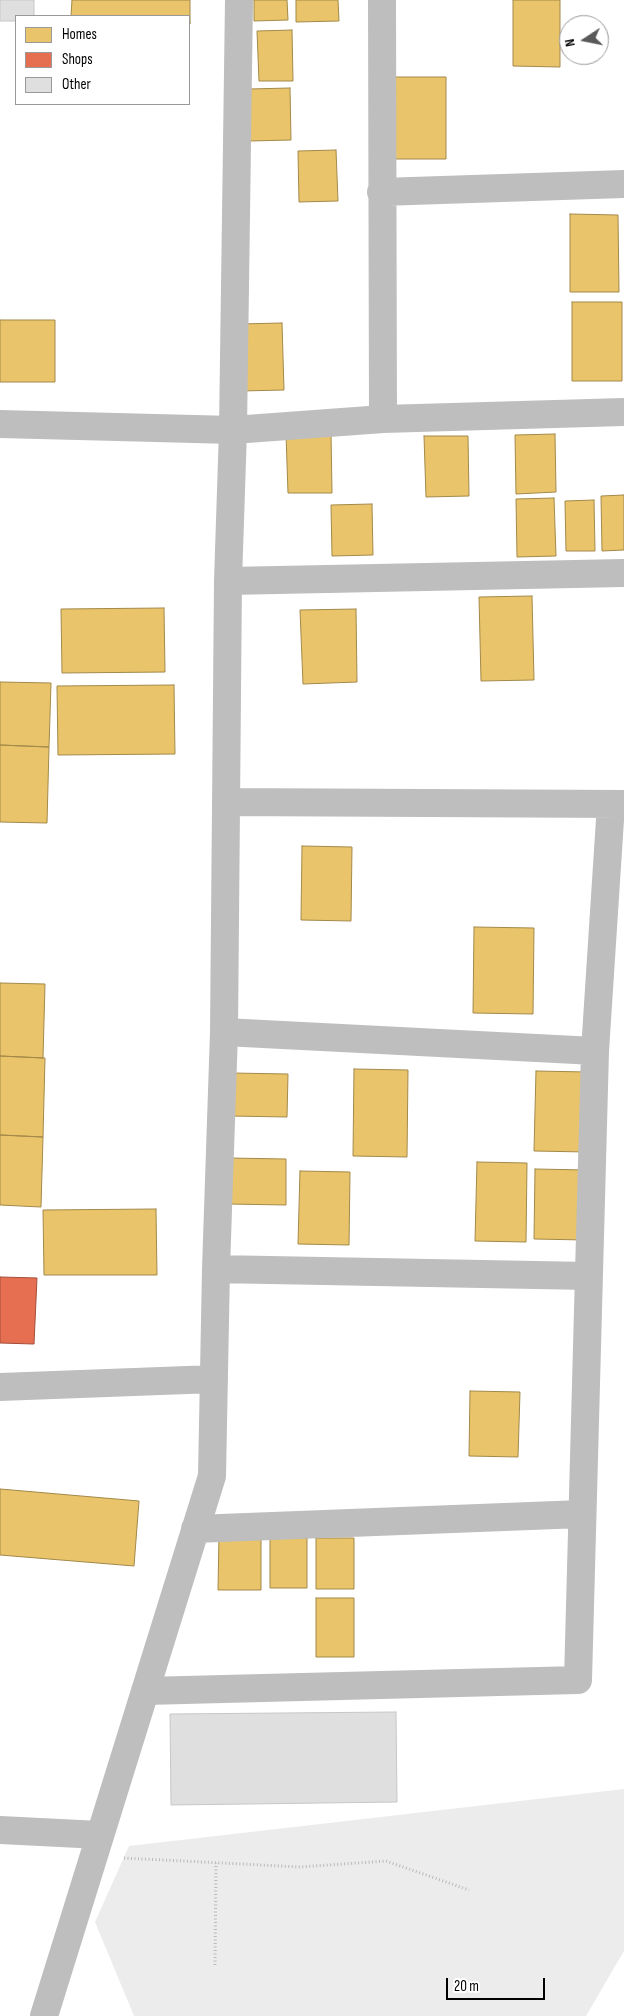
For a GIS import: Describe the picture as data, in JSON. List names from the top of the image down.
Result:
{
  "legend": ["Homes", "Shops", "Other"],
  "scale_bar": "20 m",
  "north": "left"
}
